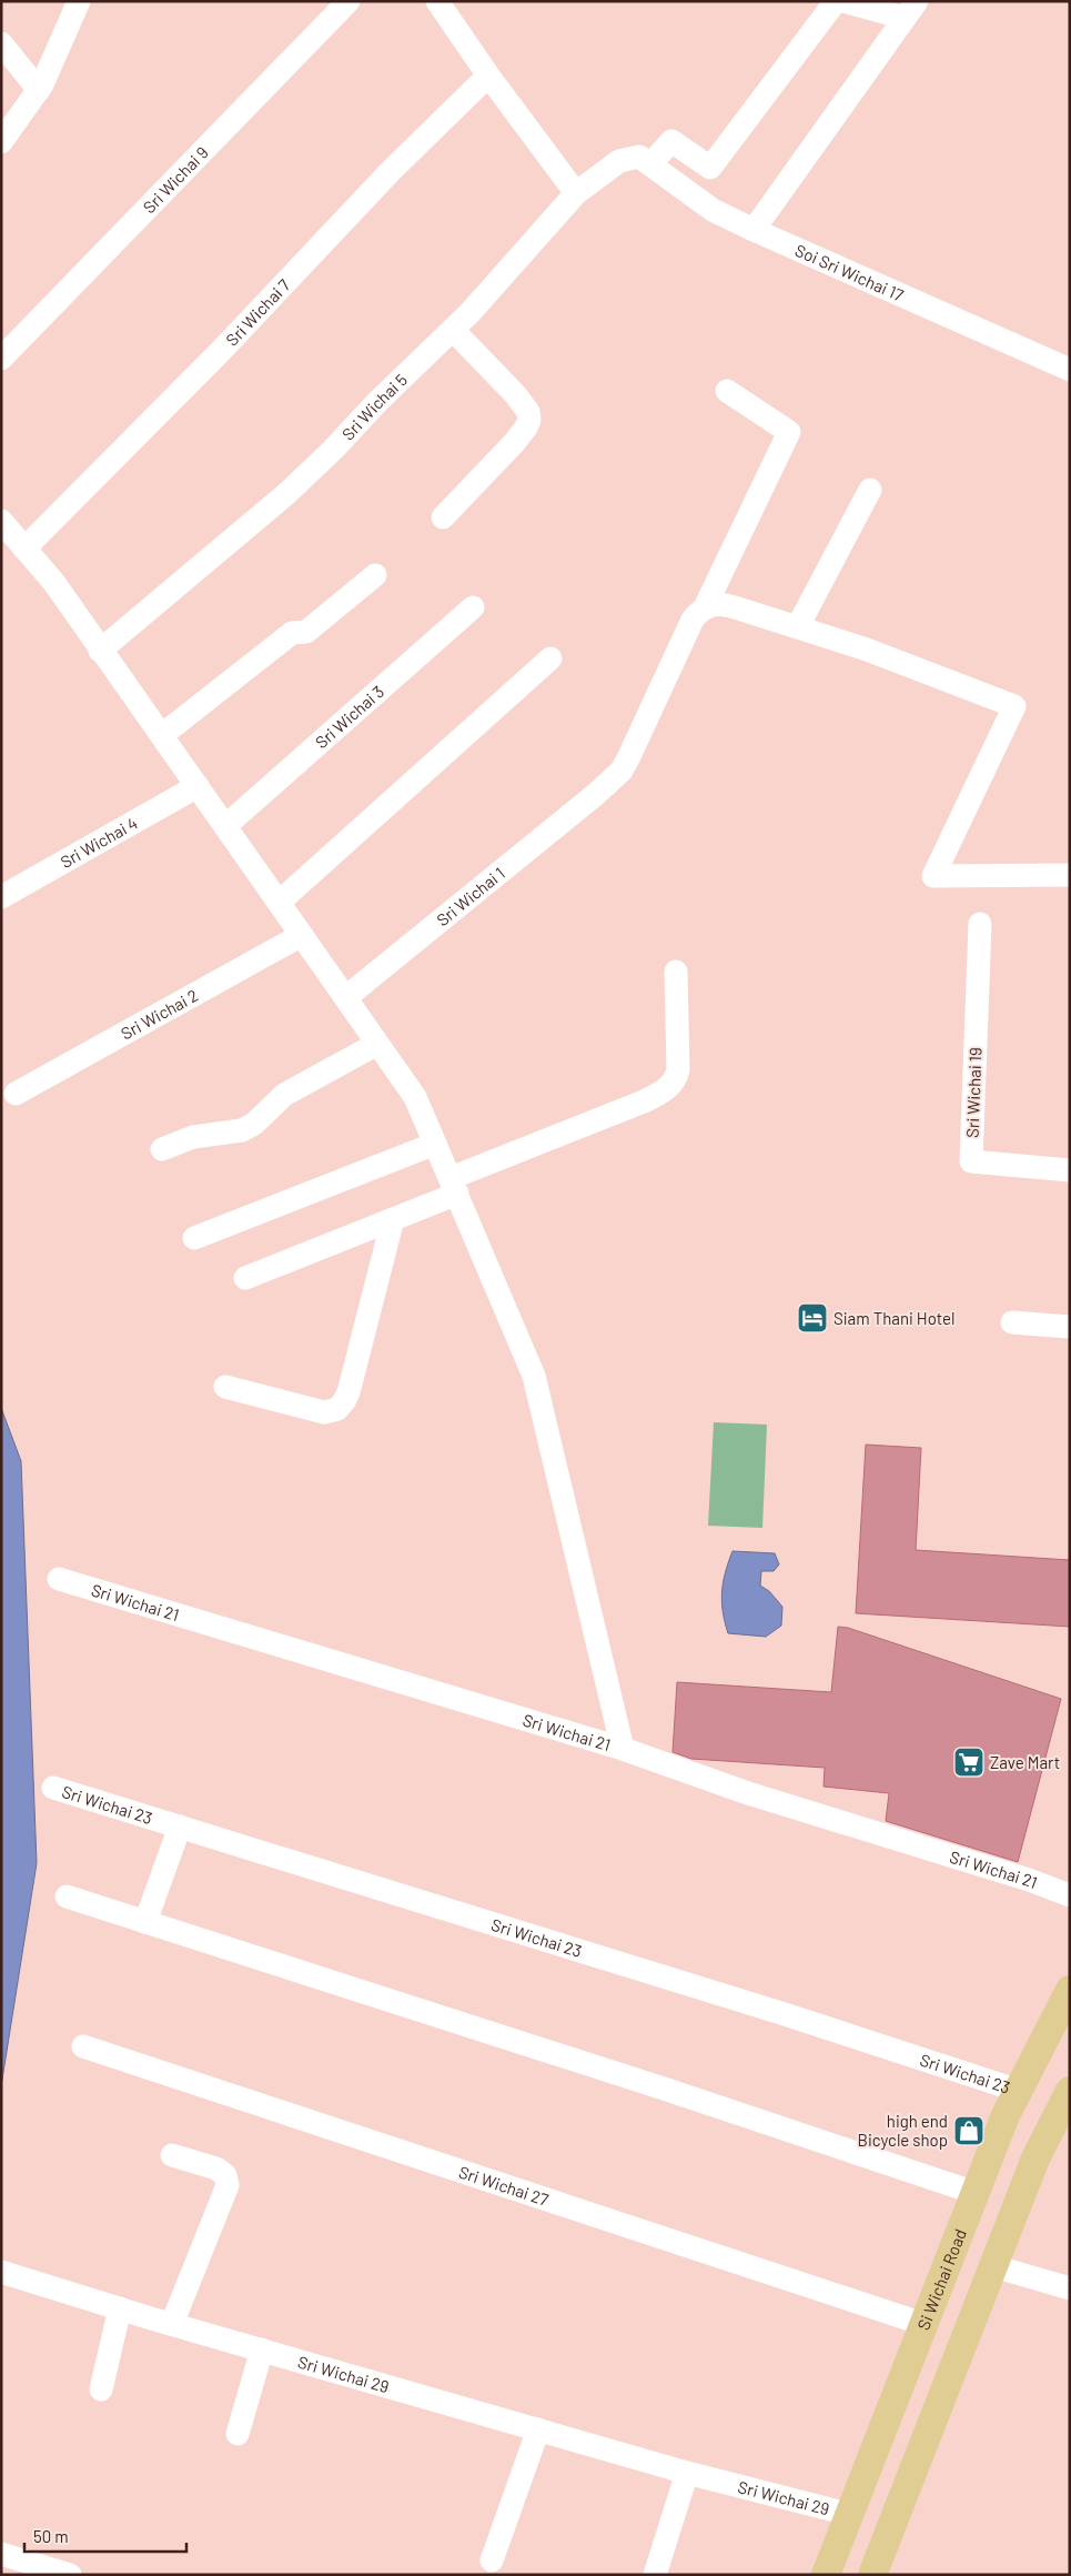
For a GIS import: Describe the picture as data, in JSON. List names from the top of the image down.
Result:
{
  "streets": {
    "main road": ["Si Wichai Road"],
    "street": [
      "Sri Wichai 9",
      "Soi Sri Wichai 17",
      "Sri Wichai 7",
      "Sri Wichai 5",
      "Sri Wichai 3",
      "Sri Wichai 4",
      "Sri Wichai 1",
      "Sri Wichai 2",
      "Sri Wichai 19",
      "Sri Wichai 21",
      "Sri Wichai 23",
      "Sri Wichai 27",
      "Sri Wichai 29"
    ]
  },
  "crossings": [
    ["Soi Sri Wichai 17", "Sri Wichai 5"],
    ["Sri Wichai 23", "Si Wichai Road"],
    ["Sri Wichai 27", "Si Wichai Road"],
    ["Si Wichai Road", "Sri Wichai 29"]
  ],
  "places": {
    "hotel": ["Siam Thani Hotel"],
    "supermarket": ["Zave Mart"],
    "shop": ["high end Bicycle shop"]
  },
  "scale_bar": "50 m"
}
